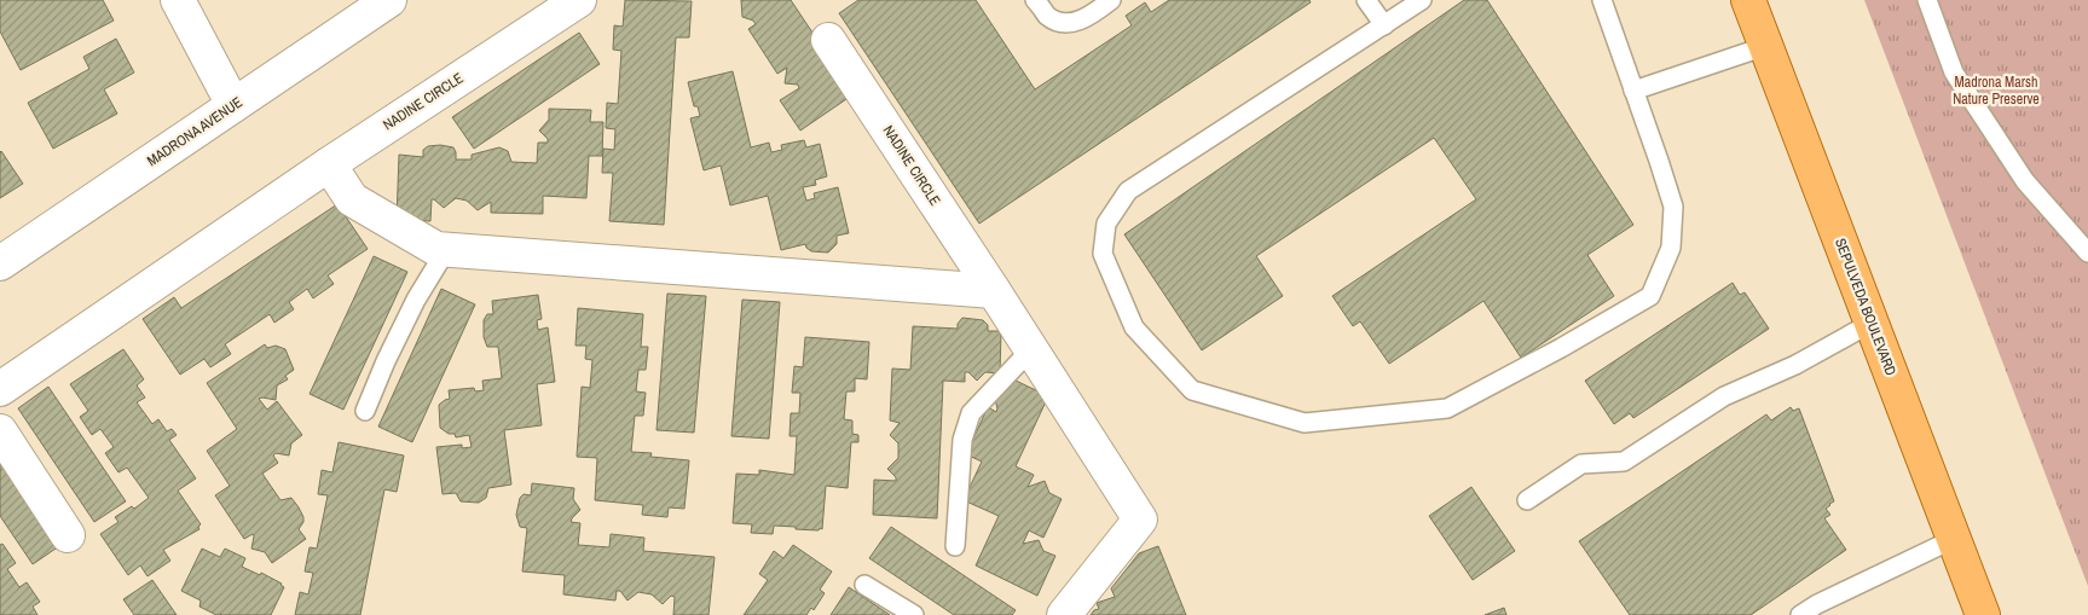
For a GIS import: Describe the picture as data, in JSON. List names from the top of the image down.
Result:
{
  "streets": {
    "main road": ["SEPULVEDA BOULEVARD"],
    "street": ["NADINE CIRCLE", "MADRONA AVENUE"]
  },
  "parks": ["Madrona Marsh Nature Preserve"]
}
